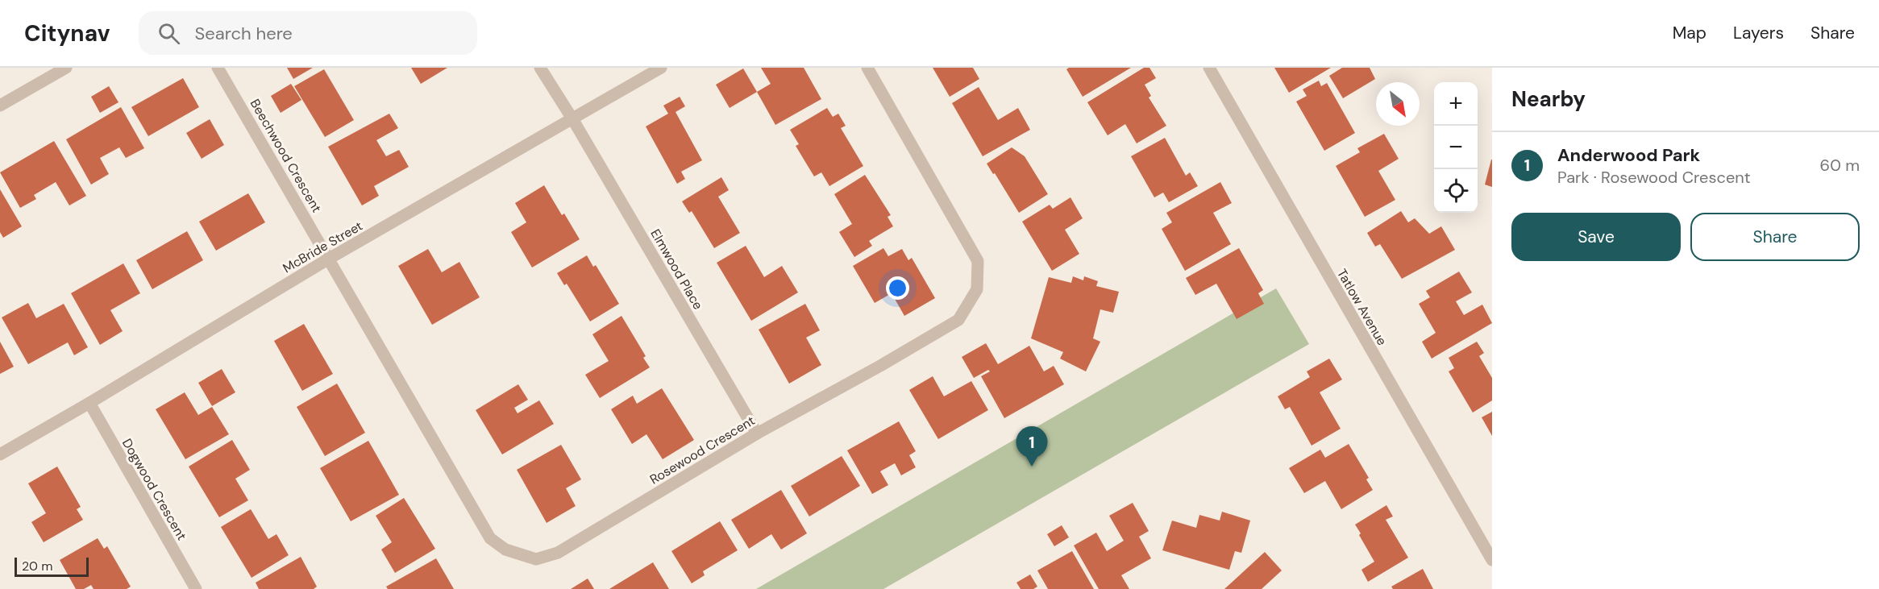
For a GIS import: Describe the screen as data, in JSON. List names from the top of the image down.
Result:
{
  "streets": {
    "street": [
      "Beechwood Crescent",
      "McBride Street",
      "Elmwood Place",
      "Tatlow Avenue",
      "Rosewood Crescent",
      "Dogwood Crescent"
    ]
  },
  "crossings": [
    ["Beechwood Crescent", "McBride Street"],
    ["Beechwood Crescent", "Rosewood Crescent"],
    ["McBride Street", "Elmwood Place"],
    ["McBride Street", "Rosewood Crescent"],
    ["McBride Street", "Dogwood Crescent"],
    ["Elmwood Place", "Rosewood Crescent"]
  ],
  "scale_bar": "20 m",
  "north": "bottom right",
  "page": {
    "header": "Citynav",
    "search": "Search here",
    "nav": ["Map", "Layers", "Share"],
    "heading": "Nearby",
    "map_buttons": ["+", "−"],
    "list": [
      {
        "mark": "1",
        "name": "Anderwood Park",
        "note": "Park · Rosewood Crescent",
        "value": "60 m"
      }
    ],
    "buttons": ["Save", "Share"],
    "pins": "1",
    "scale": "20 m"
  }
}
